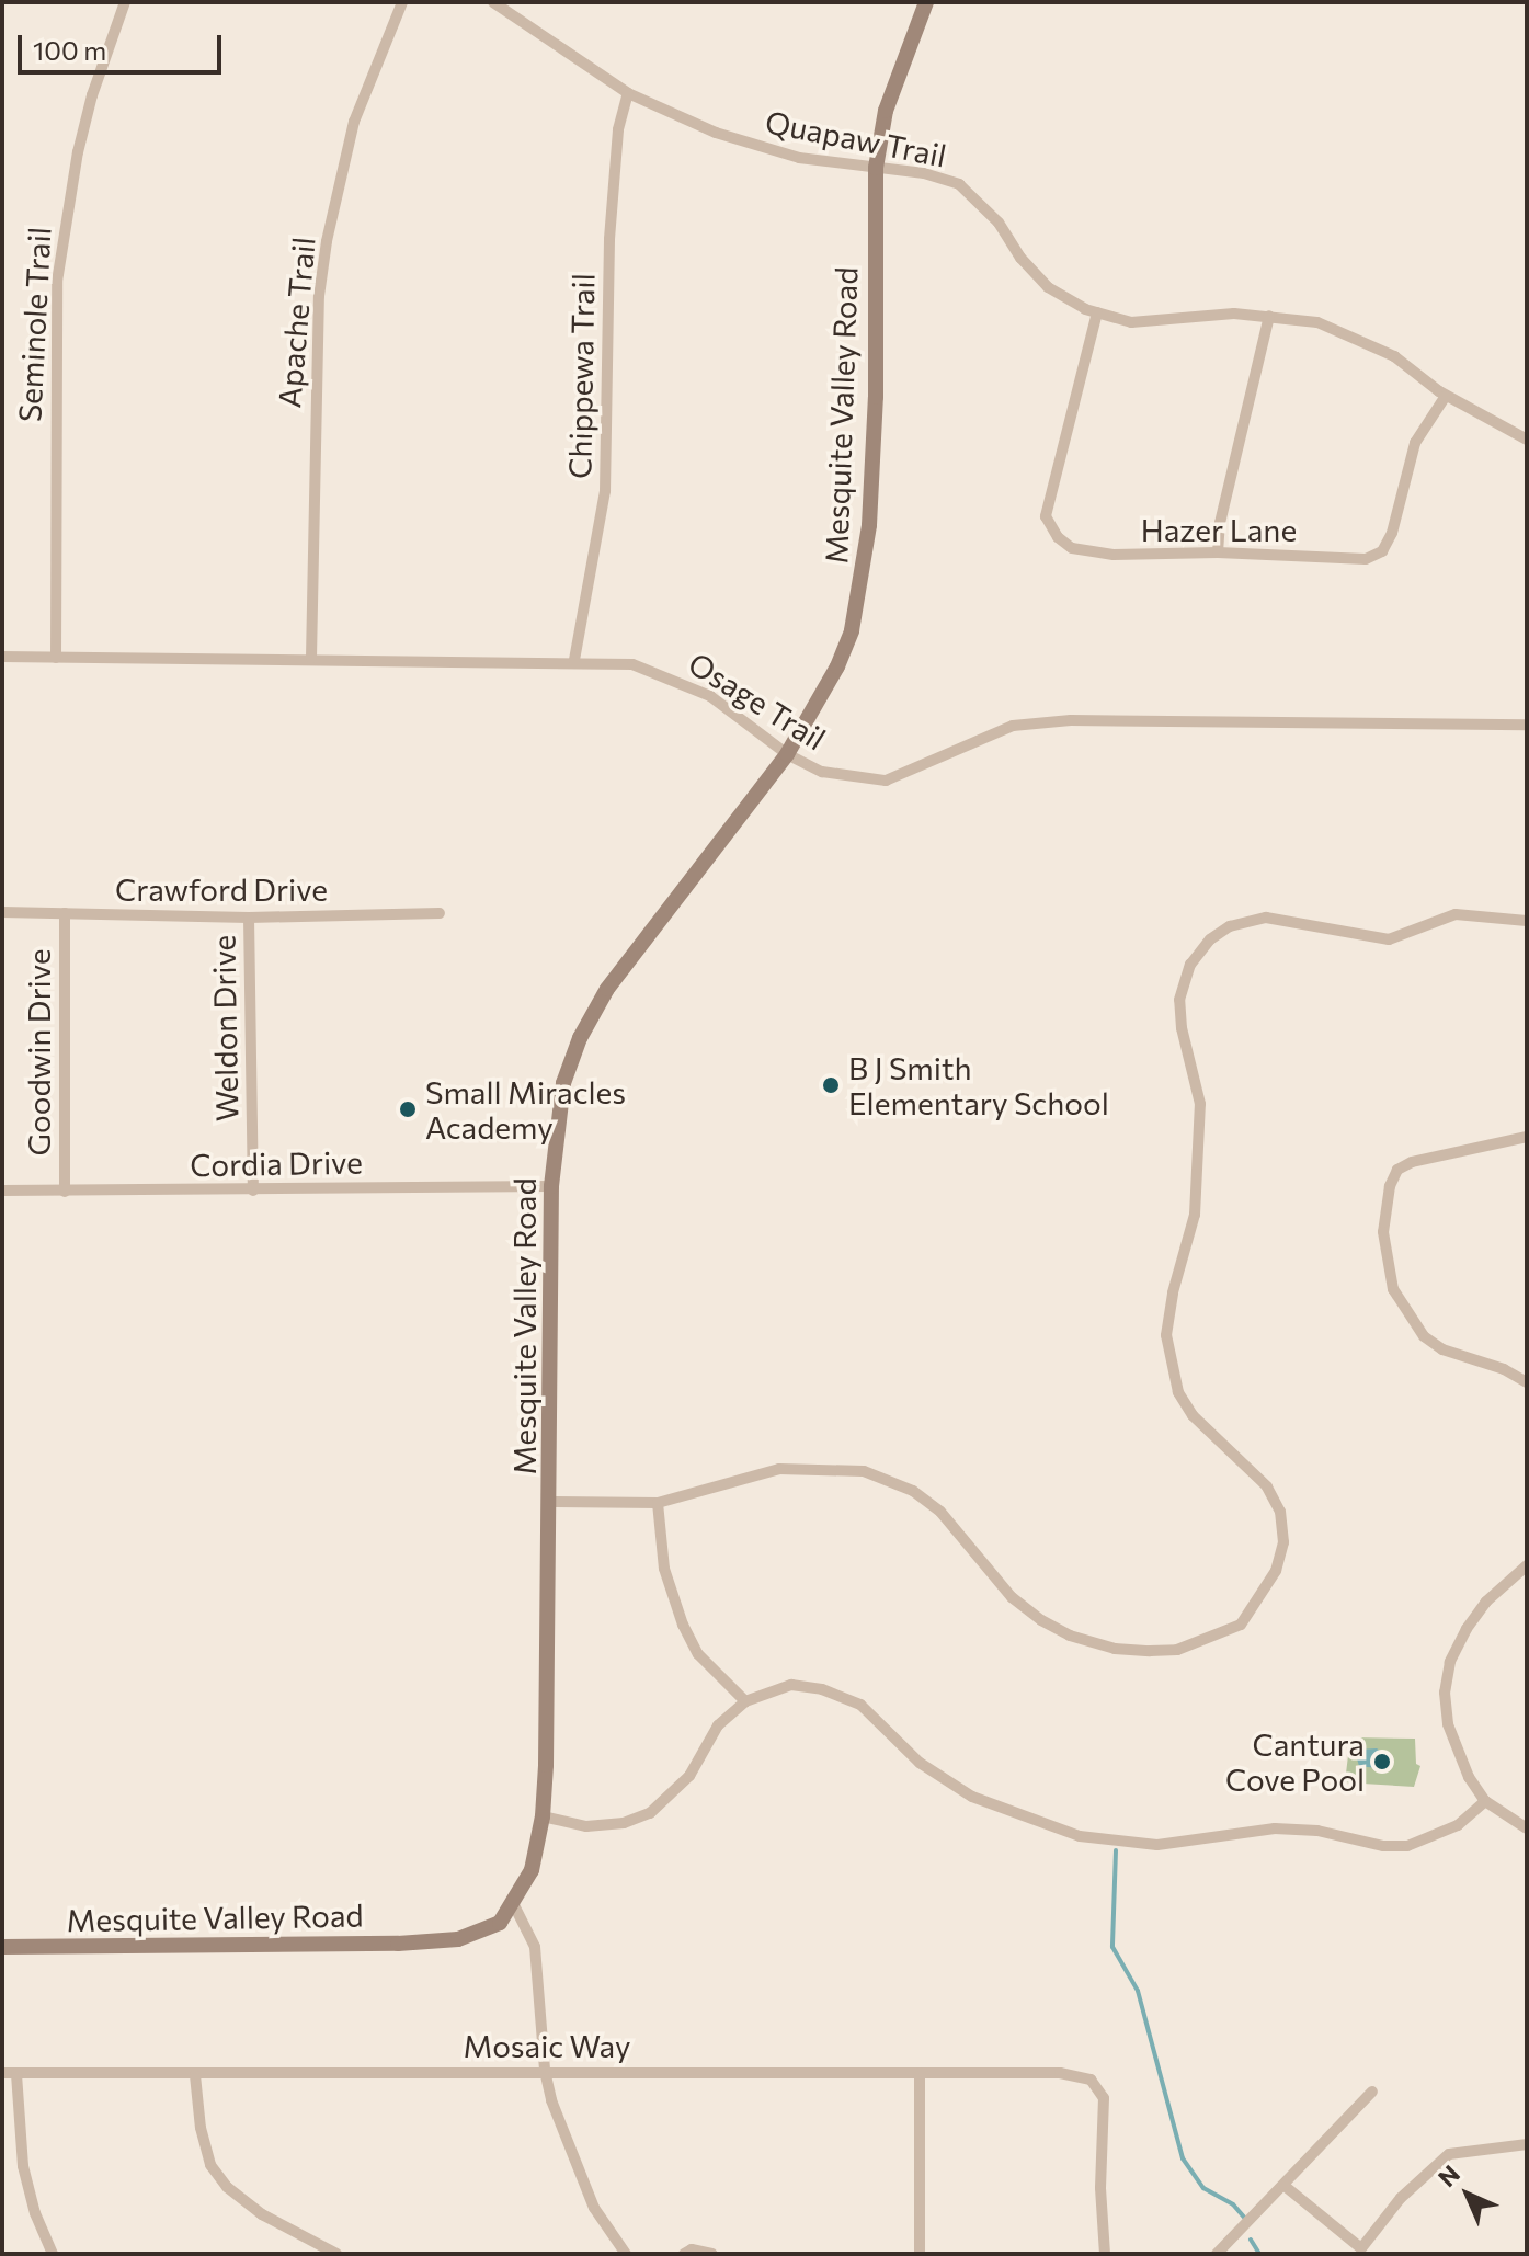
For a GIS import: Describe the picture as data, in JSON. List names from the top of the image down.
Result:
{
  "streets": {
    "street": [
      "Quapaw Trail",
      "Apache Trail",
      "Seminole Trail",
      "Chippewa Trail",
      "Mesquite Valley Road",
      "Hazer Lane",
      "Osage Trail",
      "Crawford Drive",
      "Weldon Drive",
      "Goodwin Drive",
      "Cordia Drive",
      "Mosaic Way"
    ]
  },
  "crossings": [
    ["Quapaw Trail", "Chippewa Trail"],
    ["Quapaw Trail", "Mesquite Valley Road"],
    ["Quapaw Trail", "Hazer Lane"],
    ["Apache Trail", "Osage Trail"],
    ["Seminole Trail", "Osage Trail"],
    ["Chippewa Trail", "Osage Trail"],
    ["Mesquite Valley Road", "Osage Trail"],
    ["Mesquite Valley Road", "Cordia Drive"],
    ["Crawford Drive", "Weldon Drive"],
    ["Crawford Drive", "Goodwin Drive"],
    ["Weldon Drive", "Cordia Drive"],
    ["Goodwin Drive", "Cordia Drive"]
  ],
  "places": ["B J Smith Elementary School", "Small Miracles Academy", "Cantura Cove Pool"],
  "scale_bar": "100 m",
  "north": "top left"
}
